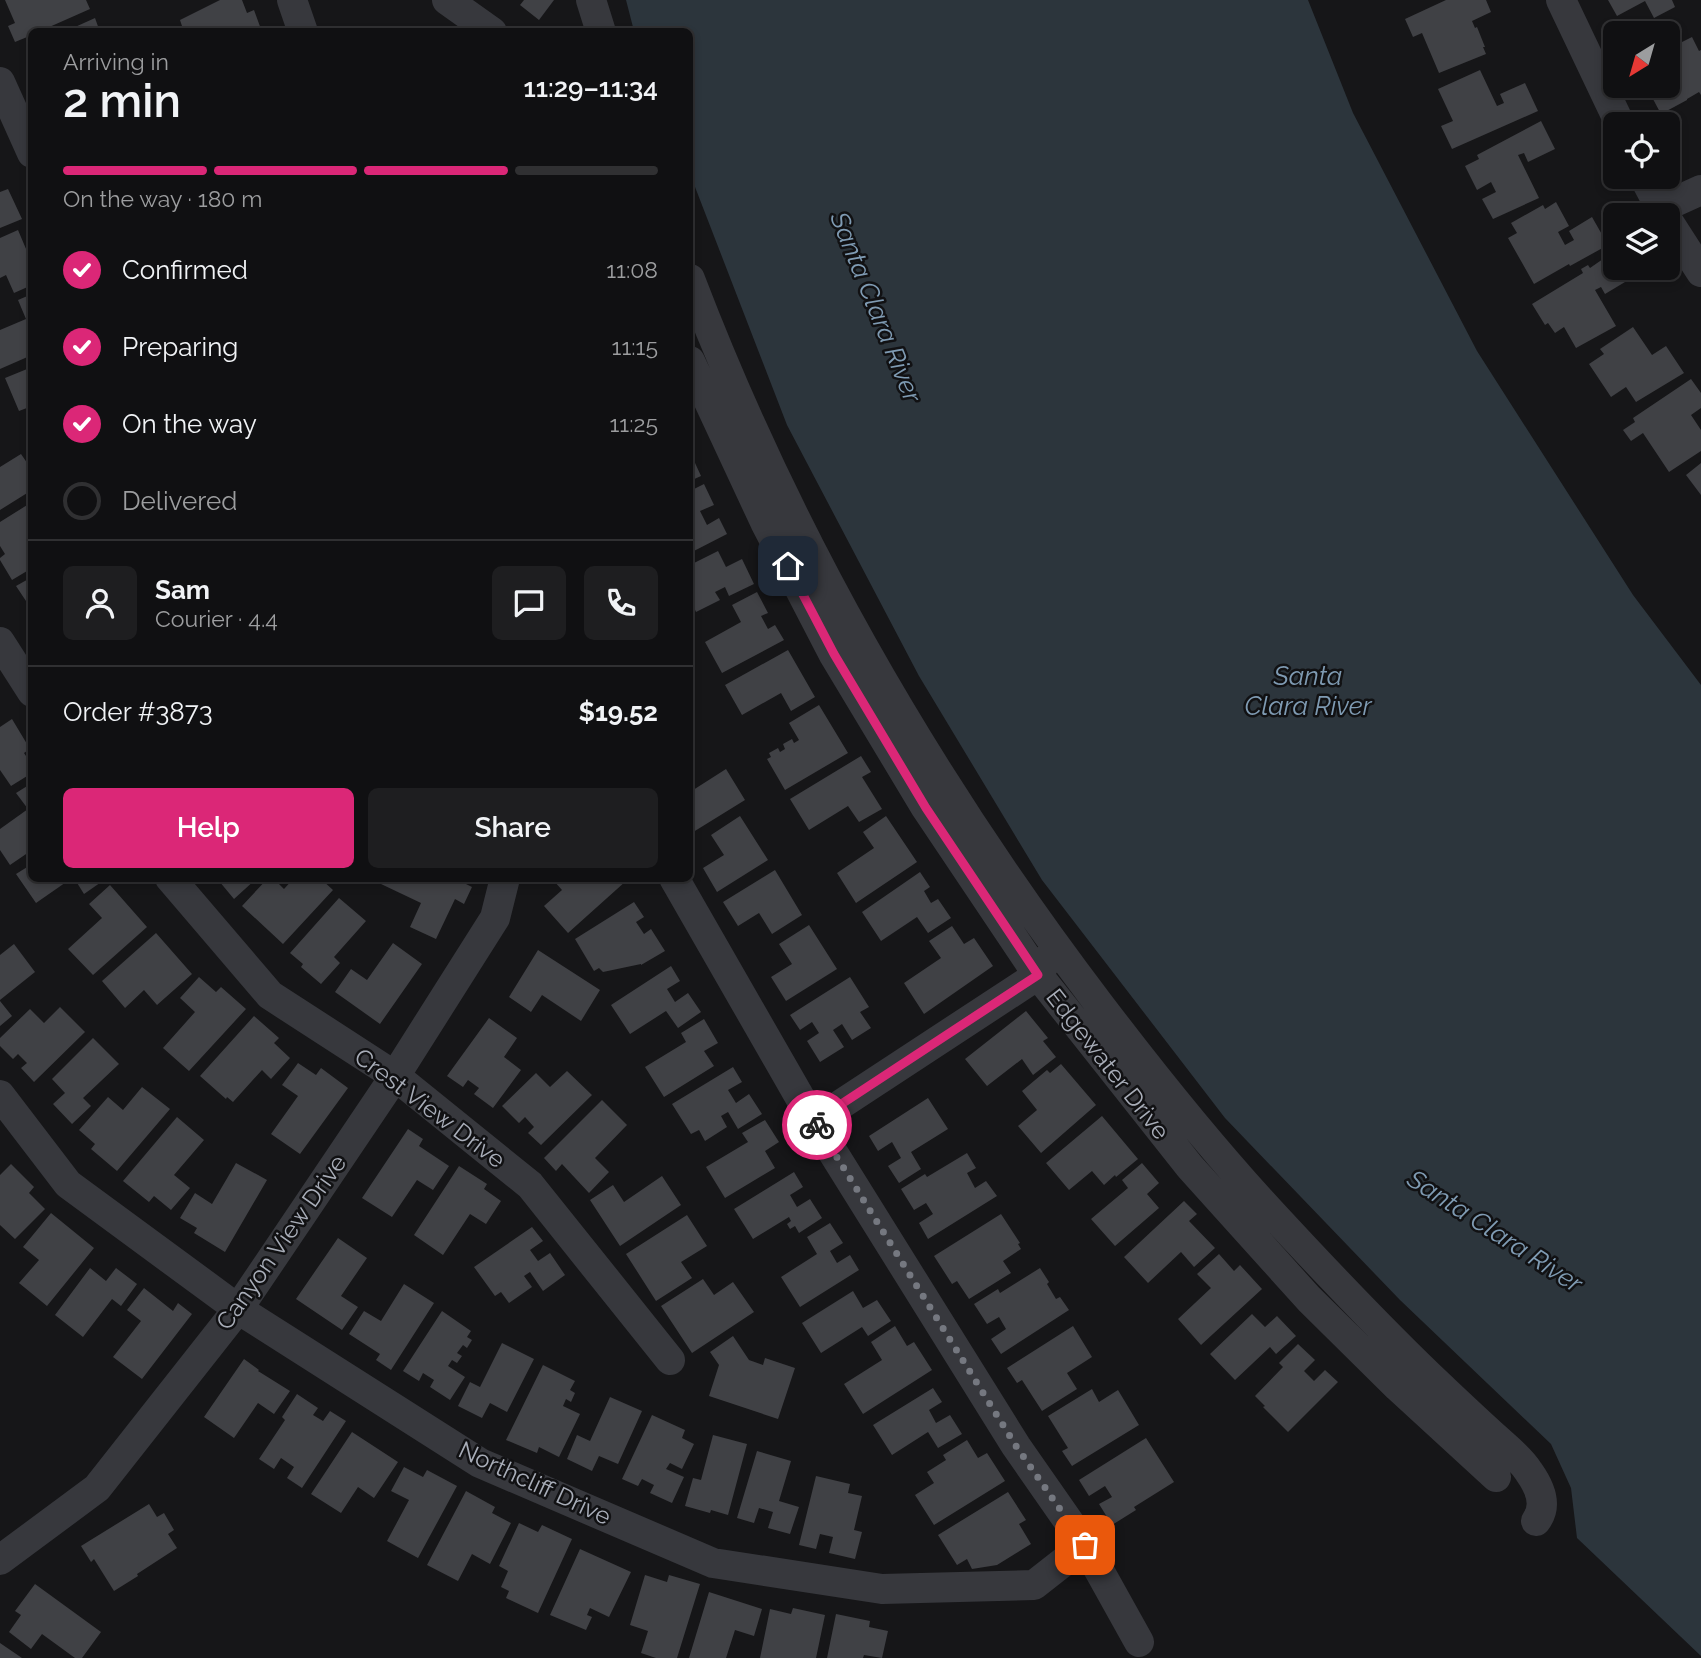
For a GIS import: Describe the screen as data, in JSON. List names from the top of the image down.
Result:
{
  "streets": {
    "street": [
      "Edgewater Drive",
      "Crest View Drive",
      "Canyon View Drive",
      "Northcliff Drive"
    ]
  },
  "crossings": [
    ["Crest View Drive", "Canyon View Drive"],
    ["Canyon View Drive", "Northcliff Drive"]
  ],
  "water": ["Santa Clara River"],
  "north": "bottom left",
  "page": {
    "heading": ["2 min", "Arriving in", "11:29–11:34"],
    "panel": [
      "Sam",
      "Courier · 4.4",
      "Order #3873",
      "$19.52"
    ],
    "bar": "On the way · 180 m",
    "list": [
      ["Confirmed", "11:08"],
      ["Preparing", "11:15"],
      ["On the way", "11:25"],
      "Delivered"
    ],
    "buttons": ["Help", "Share"]
  }
}
